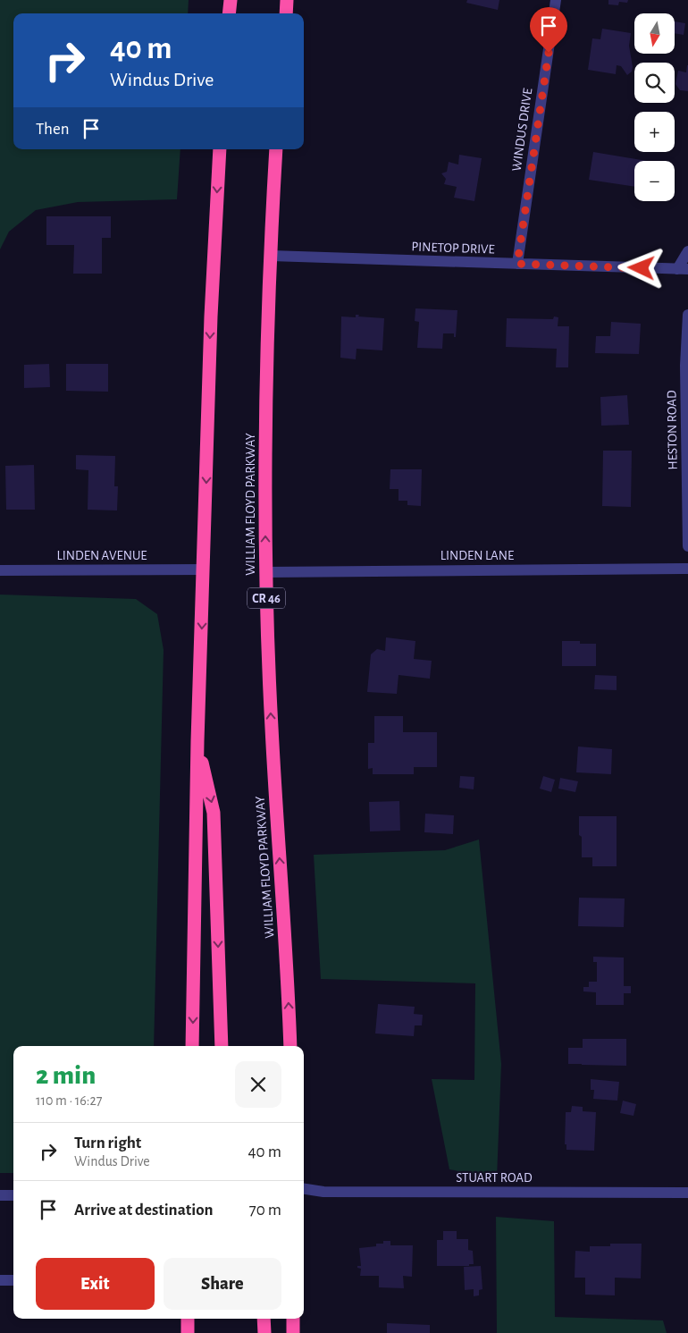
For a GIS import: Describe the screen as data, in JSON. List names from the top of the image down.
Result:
{
  "streets": {
    "highway": ["WILLIAM FLOYD PARKWAY", "CR 46"],
    "street": [
      "WINDUS DRIVE",
      "PINETOP DRIVE",
      "HESTON ROAD",
      "LINDEN AVENUE",
      "LINDEN LANE",
      "STUART ROAD"
    ]
  },
  "crossings": [
    ["WINDUS DRIVE", "PINETOP DRIVE"],
    ["PINETOP DRIVE", "WILLIAM FLOYD PARKWAY"],
    ["WILLIAM FLOYD PARKWAY", "LINDEN LANE"]
  ],
  "north": "bottom",
  "page": {
    "map_buttons": ["+", "−"],
    "turn": ["40 m", "Windus Drive"],
    "then": "Then",
    "heading": ["2 min", "110 m · 16:27"],
    "list": [
      {
        "name": "Turn right",
        "note": "Windus Drive",
        "value": "40 m"
      },
      {
        "name": "Arrive at destination",
        "value": "70 m"
      }
    ],
    "buttons": ["Exit", "Share"]
  }
}
